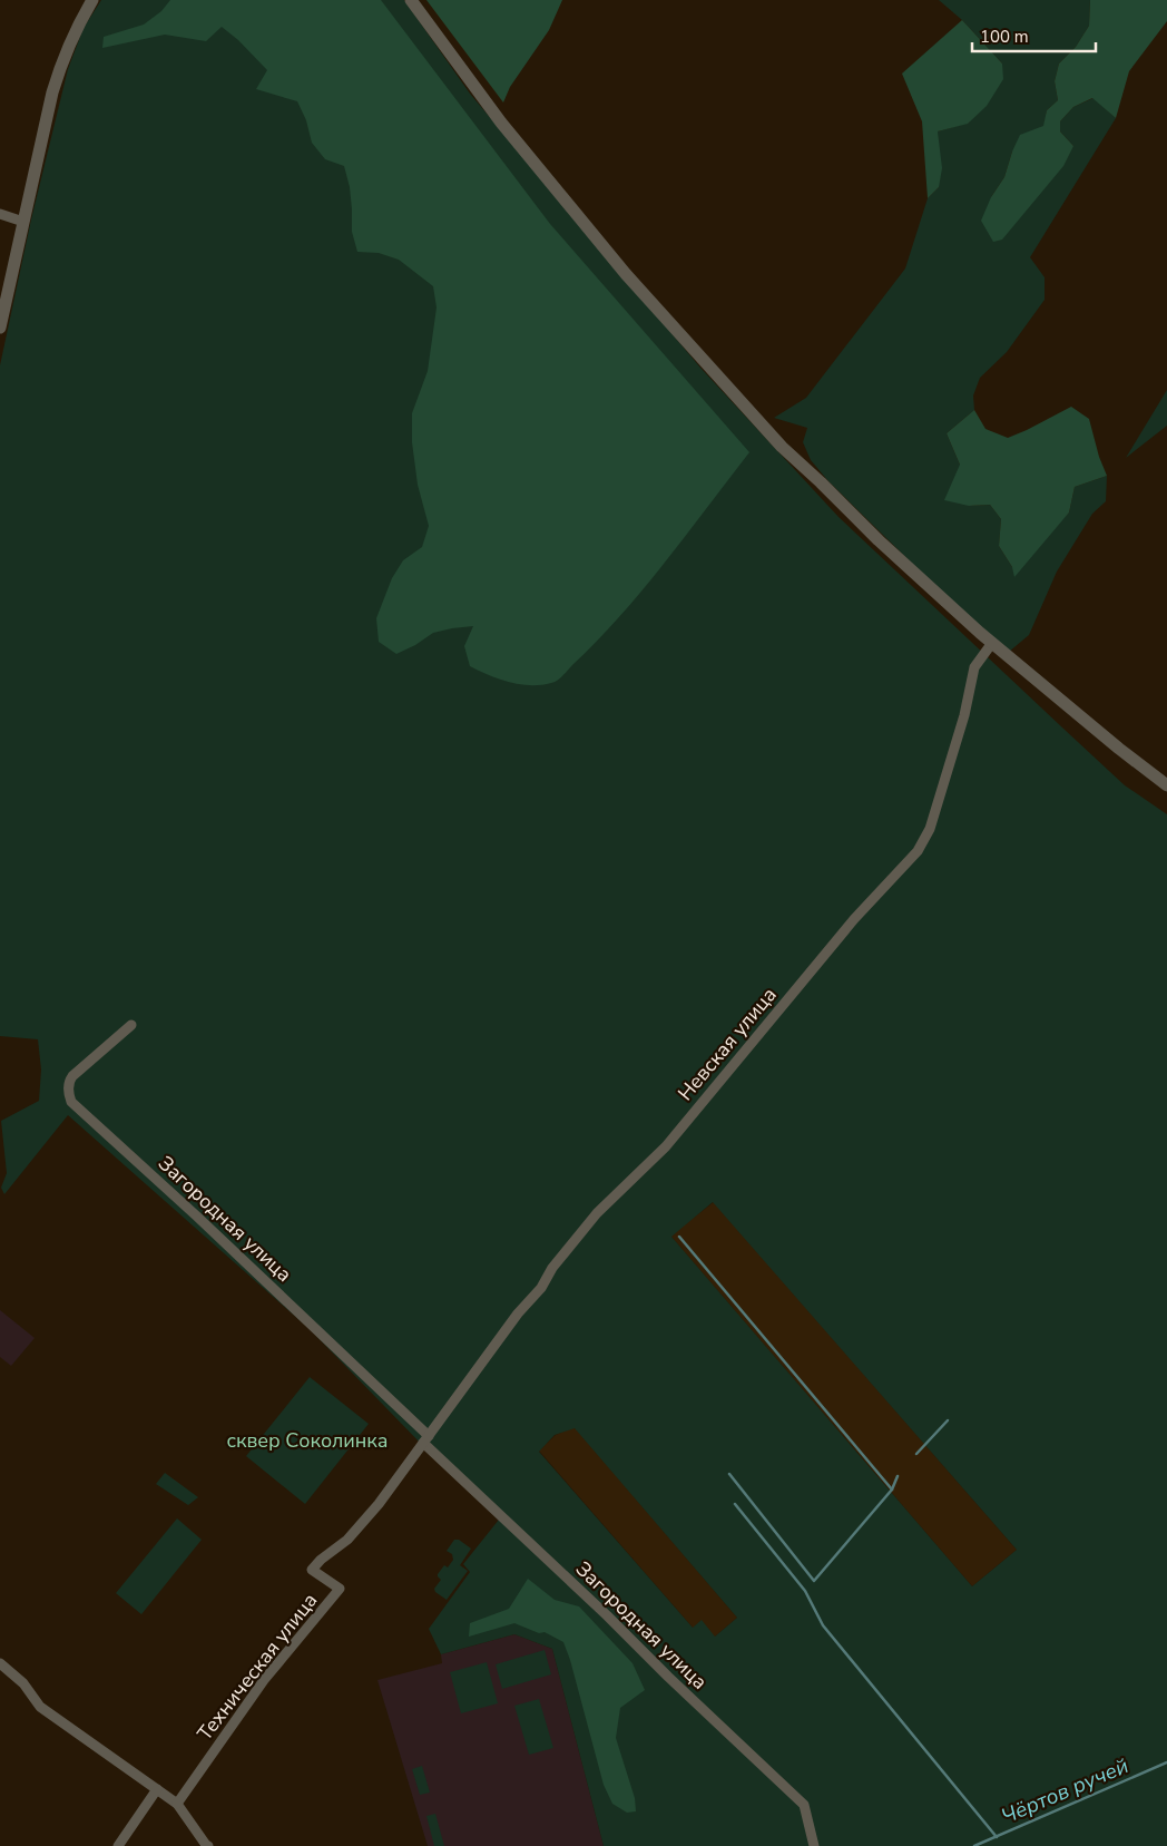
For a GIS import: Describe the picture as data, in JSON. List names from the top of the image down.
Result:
{
  "streets": {
    "street": ["Невская улица", "Загородная улица", "Техническая улица"]
  },
  "crossings": [
    ["Невская улица", "Загородная улица"],
    ["Невская улица", "Техническая улица"],
    ["Загородная улица", "Техническая улица"]
  ],
  "water": ["Чёртов ручей"],
  "parks": ["сквер Соколинка"],
  "scale_bar": "100 m"
}
